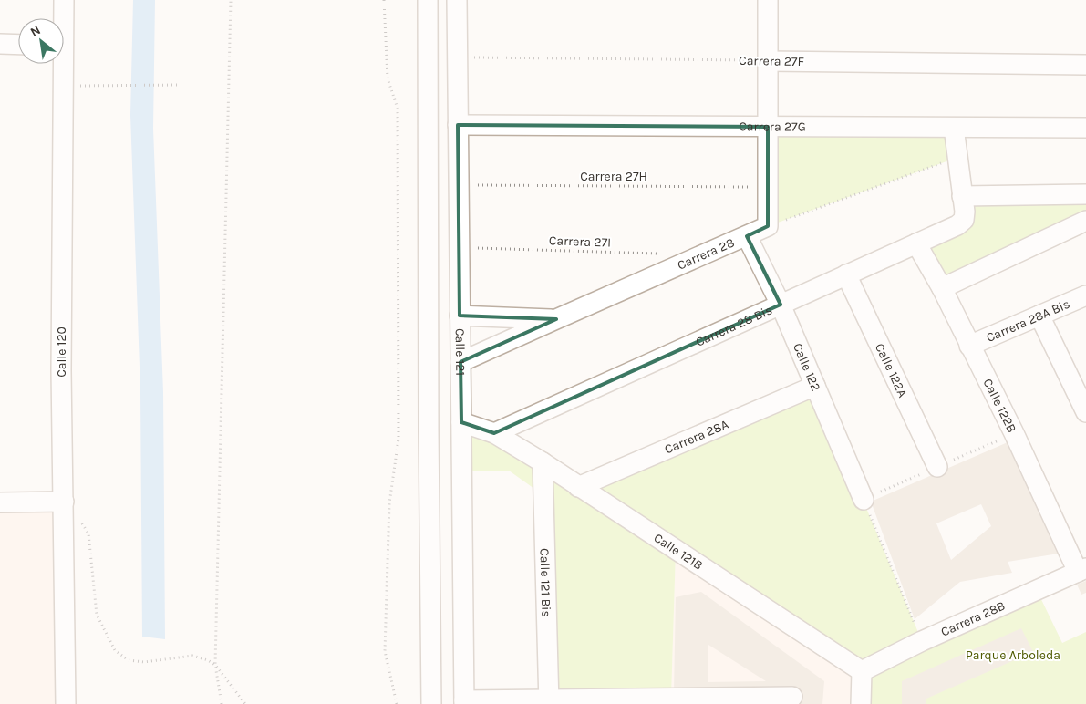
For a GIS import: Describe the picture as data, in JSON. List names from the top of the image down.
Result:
{
  "streets": {
    "street": [
      "Carrera 27F",
      "Carrera 27G",
      "Carrera 28",
      "Carrera 28A Bis",
      "Carrera 28 Bis",
      "Calle 120",
      "Calle 121",
      "Calle 122",
      "Calle 122A",
      "Calle 122B",
      "Carrera 28A",
      "Calle 121B",
      "Calle 121 Bis",
      "Carrera 28B"
    ],
    "path": ["Carrera 27H", "Carrera 27I"]
  },
  "crossings": [
    ["Carrera 27F", "Calle 121"],
    ["Carrera 27G", "Calle 121"],
    ["Carrera 27H", "Calle 121"],
    ["Carrera 27I", "Calle 121"],
    ["Carrera 28", "Calle 121"],
    ["Carrera 28", "Calle 122"],
    ["Carrera 28A Bis", "Calle 122B"],
    ["Carrera 28 Bis", "Calle 122"],
    ["Carrera 28 Bis", "Calle 122A"],
    ["Carrera 28 Bis", "Calle 122B"],
    ["Carrera 28 Bis", "Calle 121B"],
    ["Calle 121", "Calle 121B"],
    ["Calle 122", "Carrera 28A"],
    ["Calle 122B", "Carrera 28B"],
    ["Carrera 28A", "Calle 121B"],
    ["Calle 121B", "Calle 121 Bis"],
    ["Calle 121B", "Carrera 28B"]
  ],
  "parks": ["Parque Arboleda"],
  "north": "top left"
}
